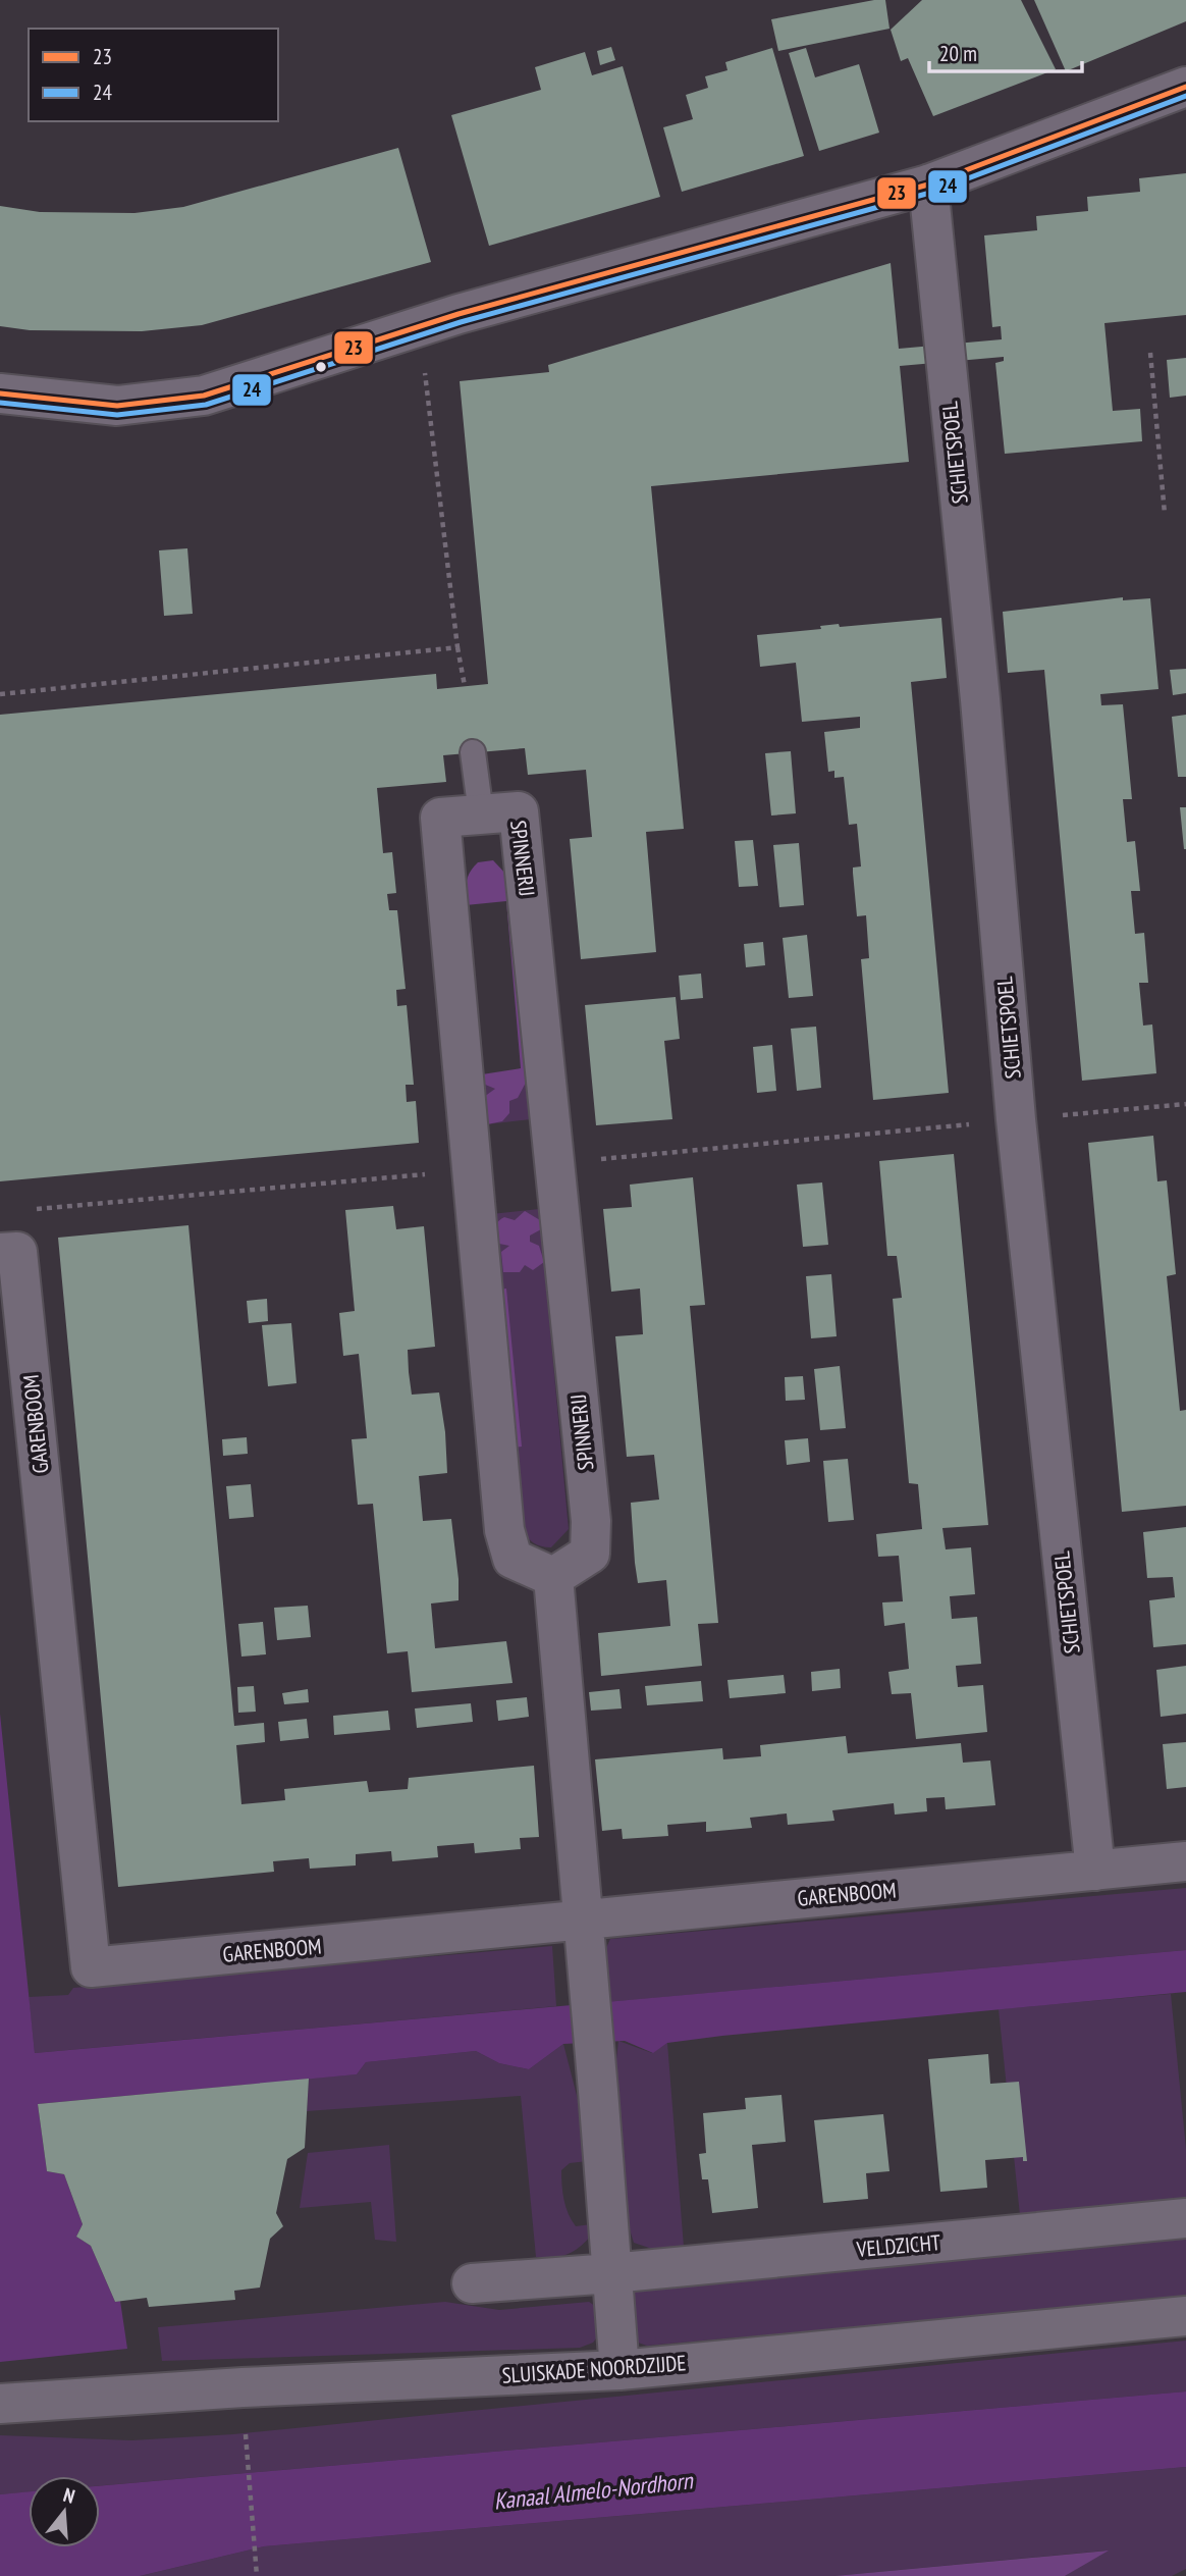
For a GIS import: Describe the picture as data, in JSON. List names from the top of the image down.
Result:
{
  "streets": {
    "street": [
      "SCHIETSPOEL",
      "SPINNERIJ",
      "GARENBOOM",
      "VELDZICHT",
      "SLUISKADE NOORDZIJDE"
    ]
  },
  "crossings": [
    ["SCHIETSPOEL", "GARENBOOM"]
  ],
  "water": ["Kanaal Almelo-Nordhorn"],
  "lines": ["transit line 23", "transit line 24"],
  "legend": ["23", "24"],
  "scale_bar": "20 m",
  "north": "top"
}
